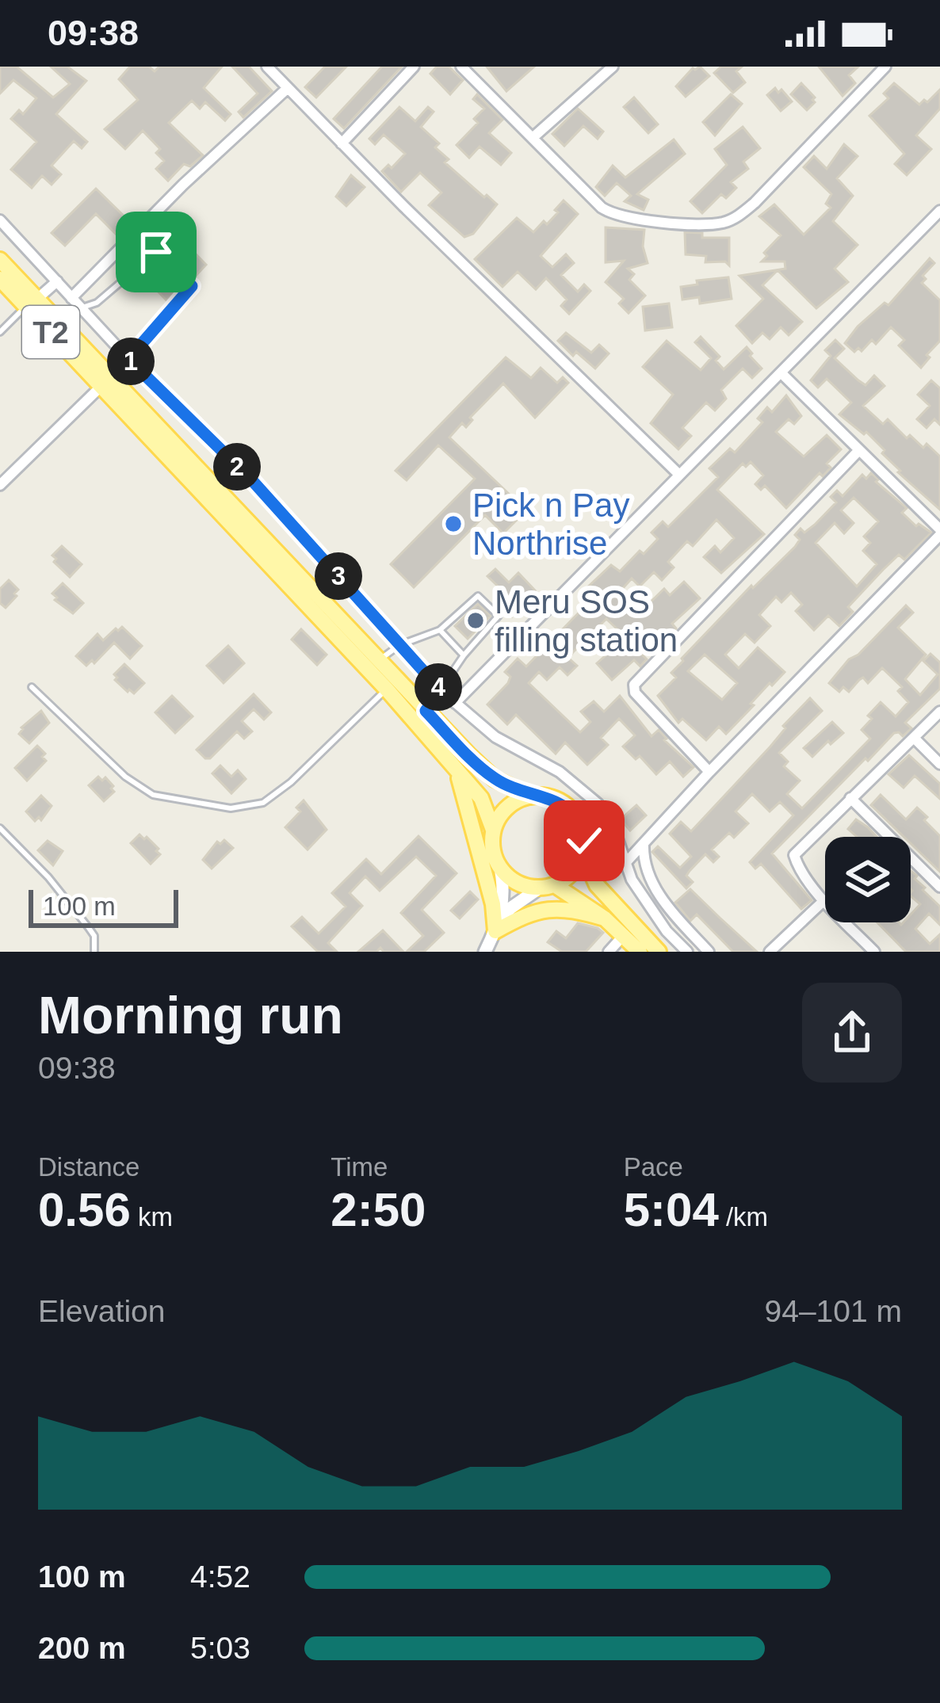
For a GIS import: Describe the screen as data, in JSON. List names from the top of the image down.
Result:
{
  "streets": {
    "main road": ["T2"]
  },
  "places": ["Pick n Pay Northrise", "Meru SOS filling station"],
  "scale_bar": "100 m",
  "page": {
    "status": "09:38",
    "pins": [
      "1",
      "2",
      "3",
      "4"
    ],
    "scale": "100 m",
    "heading": ["Morning run", "09:38"],
    "stats": [
      ["Distance", "0.56 km"],
      ["Time", "2:50"],
      ["Pace", "5:04 /km"]
    ],
    "chart": ["Elevation", "94–101 m"],
    "list": [
      {
        "name": "100 m",
        "note": "4:52"
      },
      {
        "name": "200 m",
        "note": "5:03"
      }
    ]
  }
}
